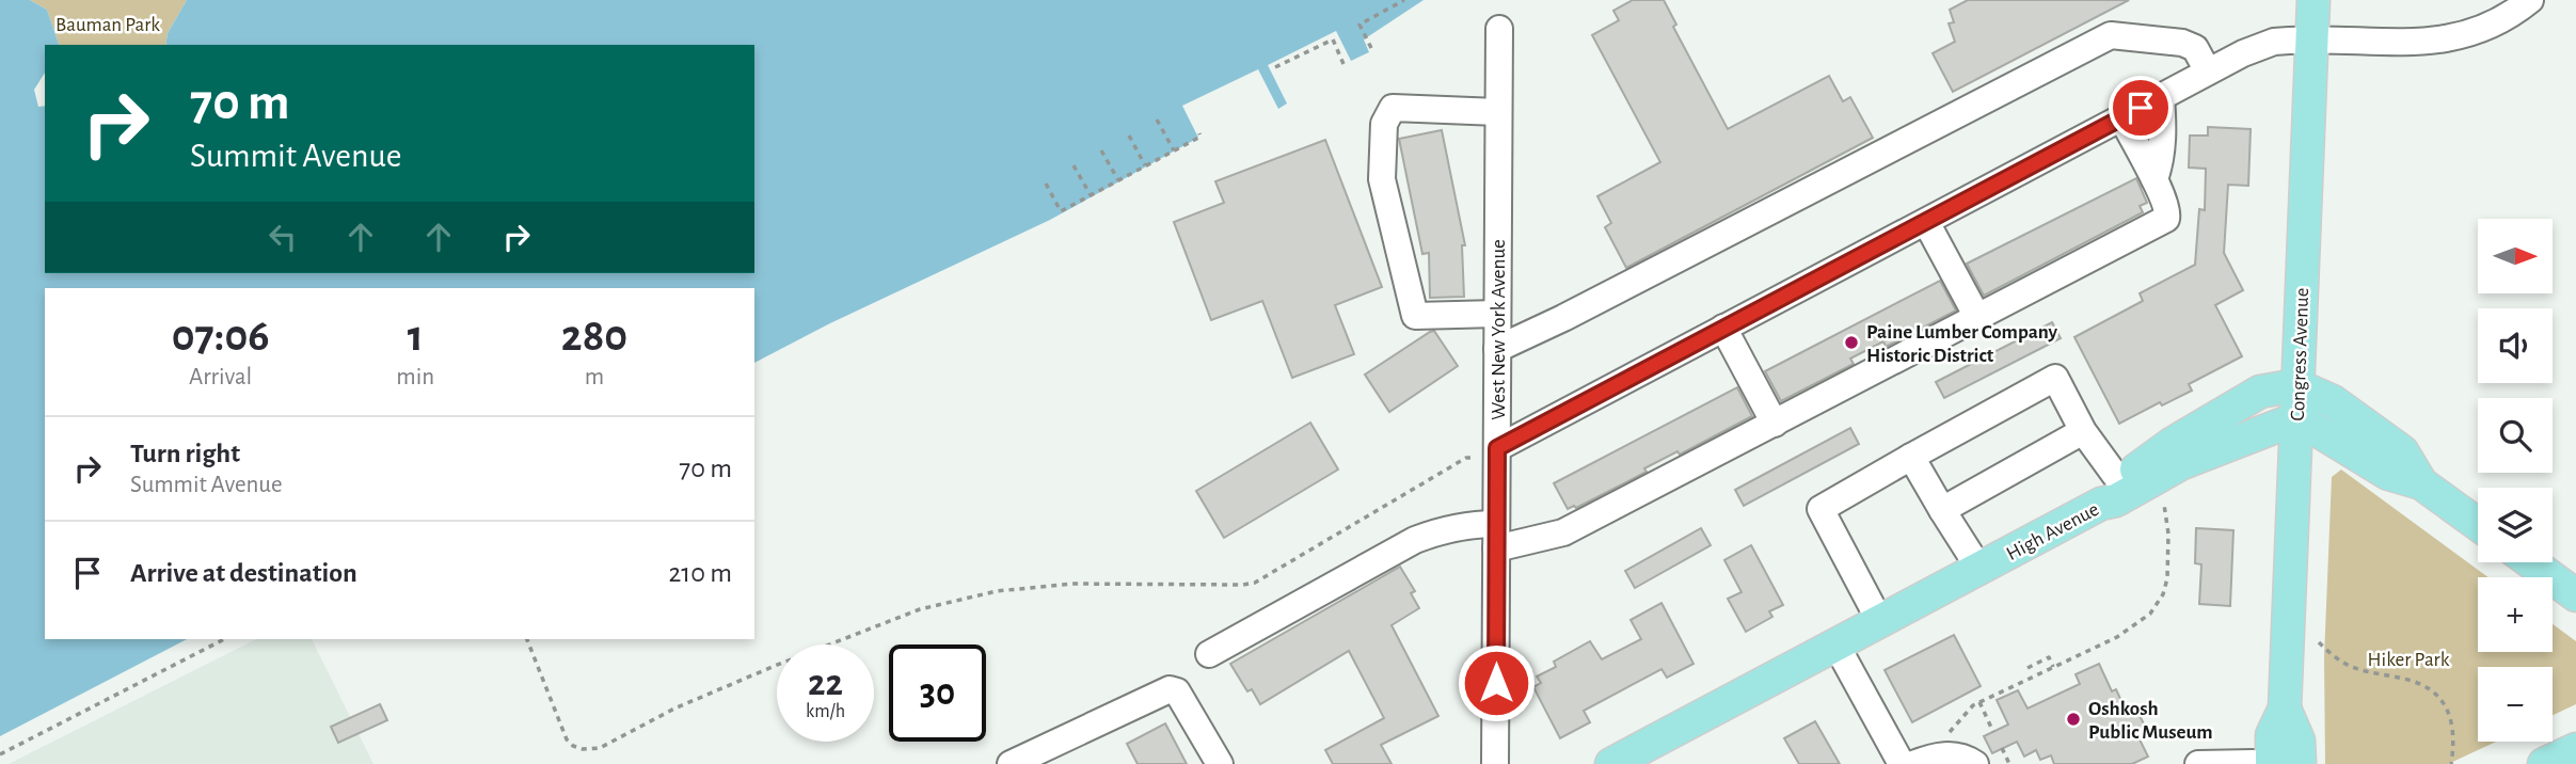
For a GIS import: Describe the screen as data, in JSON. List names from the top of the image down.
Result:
{
  "streets": {
    "main road": ["Congress Avenue", "High Avenue"],
    "street": ["West New York Avenue"]
  },
  "crossings": [
    ["Congress Avenue", "High Avenue"]
  ],
  "parks": ["Bauman Park", "Hiker Park"],
  "places": ["Paine Lumber Company Historic District", "Oshkosh Public Museum"],
  "north": "right",
  "page": {
    "turn": ["70 m", "Summit Avenue"],
    "map_buttons": ["+", "−"],
    "eta": [
      "07:06",
      "Arrival",
      "1",
      "min",
      "280",
      "m"
    ],
    "list": [
      {
        "name": "Turn right",
        "note": "Summit Avenue",
        "value": "70 m"
      },
      {
        "name": "Arrive at destination",
        "value": "210 m"
      }
    ],
    "speed": "22 km/h",
    "limit": "30"
  }
}
